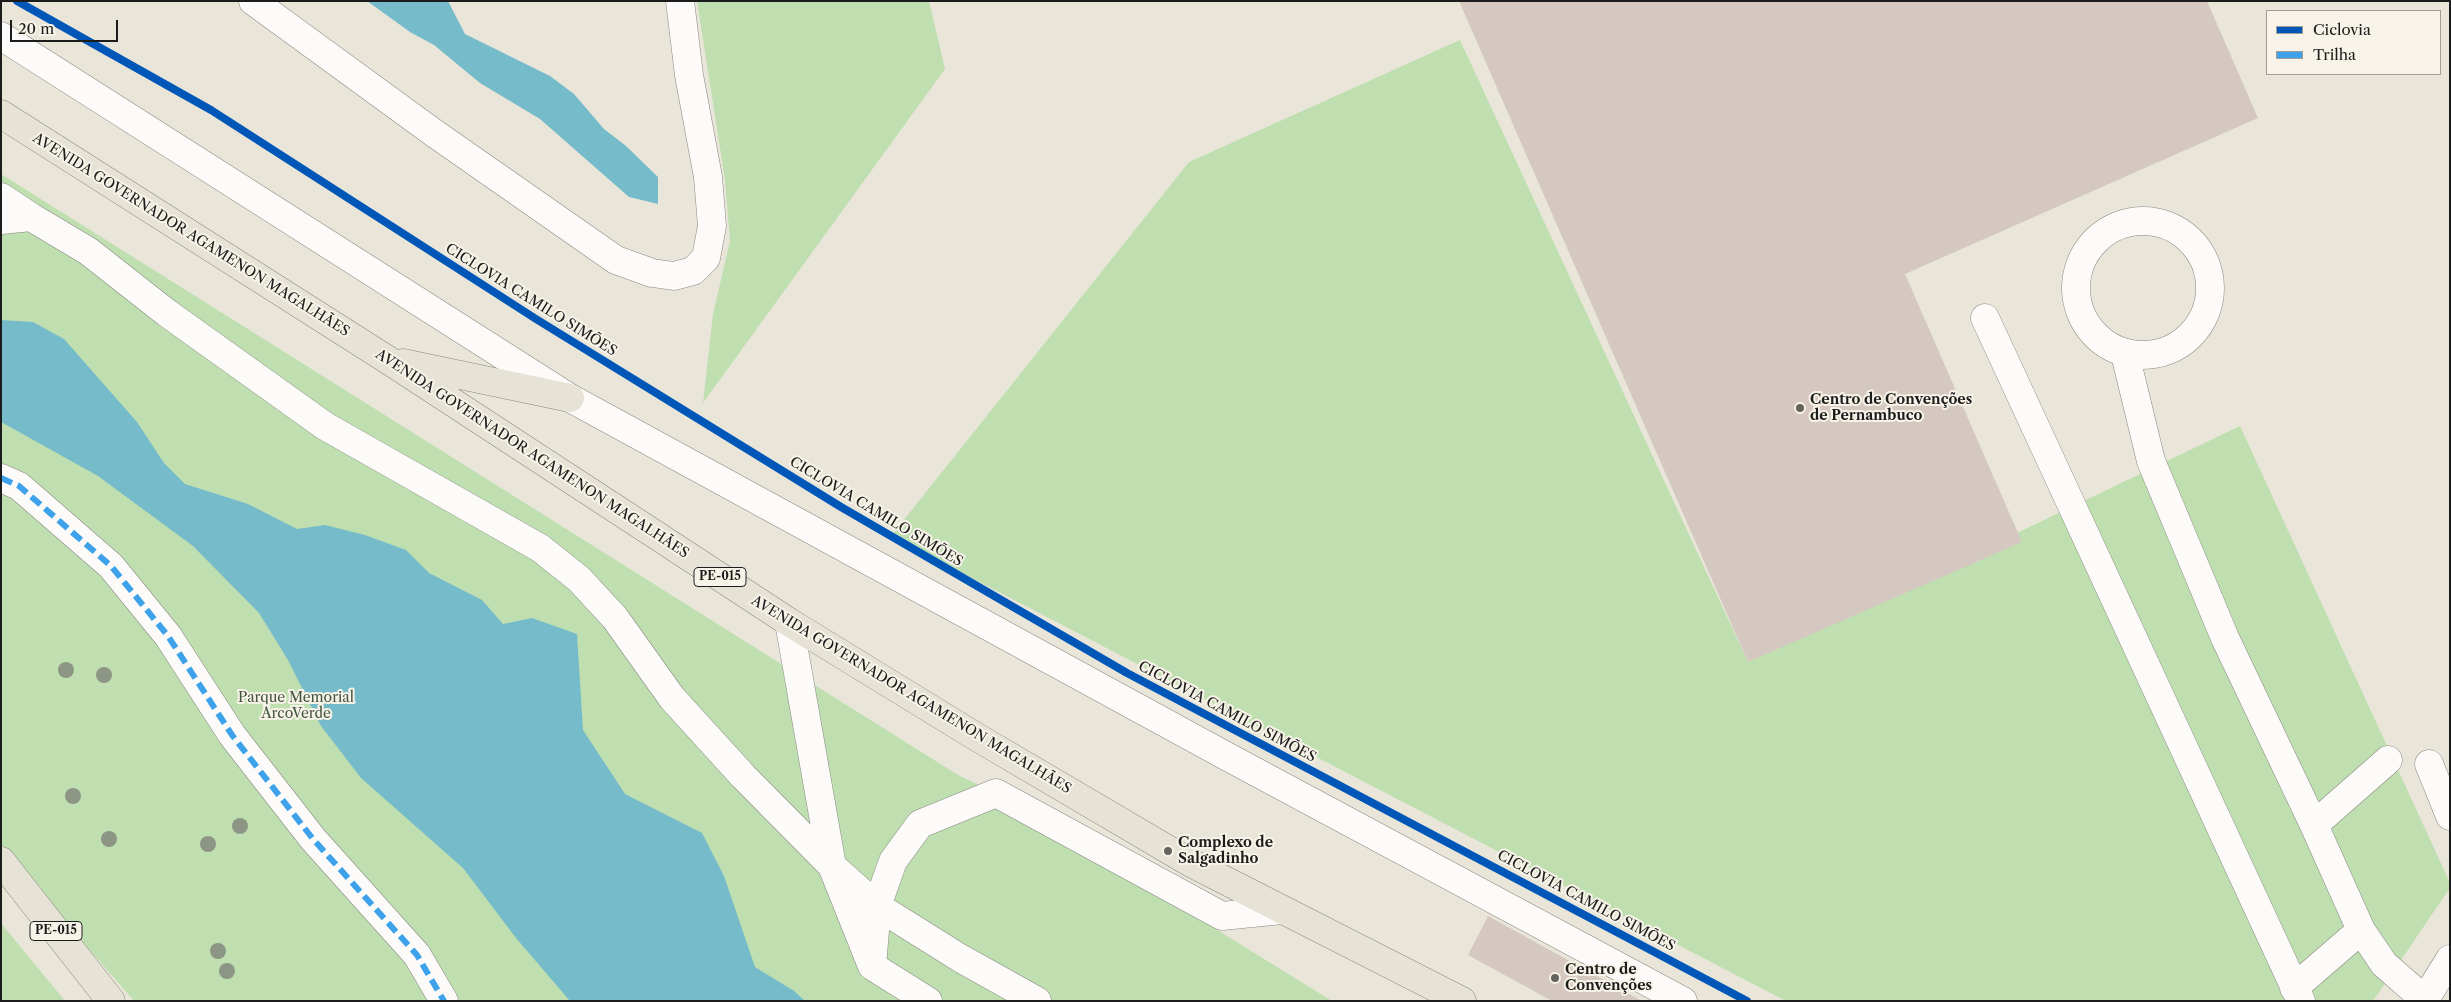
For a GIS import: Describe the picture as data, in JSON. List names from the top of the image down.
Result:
{
  "streets": {
    "highway": ["AVENIDA GOVERNADOR AGAMENON MAGALHÃES", "PE-015"],
    "cycle path": ["CICLOVIA CAMILO SIMÕES"]
  },
  "parks": ["Parque Memorial ArcoVerde"],
  "places": ["Centro de Convenções de Pernambuco", "Complexo de Salgadinho", "Centro de Convenções"],
  "legend": ["Ciclovia", "Trilha"],
  "scale_bar": "20 m"
}
